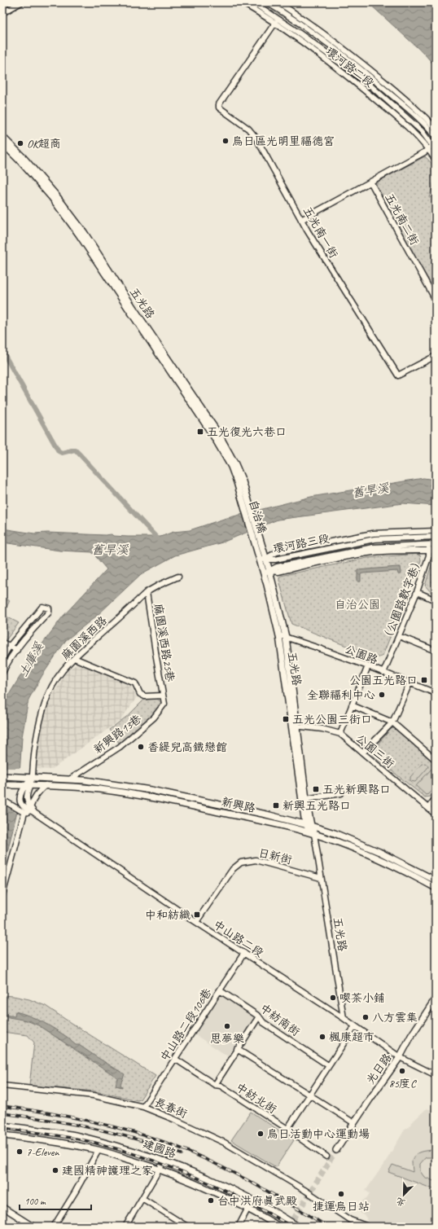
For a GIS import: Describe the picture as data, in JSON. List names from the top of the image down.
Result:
{
  "streets": {
    "main road": [
      "五光路",
      "自治橋",
      "新興路",
      "光日路",
      "建國路"
    ],
    "street": [
      "環河路二段",
      "五光南二街",
      "五光南一街",
      "環河路三段",
      "（公園路數字巷）",
      "麻園溪西路",
      "麻園溪西路25巷",
      "公園路",
      "新興路13巷",
      "公園三街",
      "日新街",
      "中山路二段",
      "中紡南街",
      "中山路二段106巷",
      "中紡北街",
      "長春街"
    ]
  },
  "crossings": [
    ["環河路二段", "五光南一街"],
    ["五光路", "自治橋"],
    ["五光路", "環河路三段"],
    ["五光路", "公園路"],
    ["五光路", "公園三街"],
    ["五光路", "新興路"],
    ["五光路", "日新街"],
    ["五光路", "中山路二段"],
    ["環河路三段", "（公園路數字巷）"],
    ["（公園路數字巷）", "公園路"],
    ["麻園溪西路", "麻園溪西路25巷"],
    ["麻園溪西路", "新興路"],
    ["麻園溪西路", "中山路二段"],
    ["麻園溪西路25巷", "新興路13巷"],
    ["新興路13巷", "新興路"],
    ["新興路", "中山路二段"],
    ["日新街", "中山路二段"],
    ["中山路二段", "中山路二段106巷"],
    ["中山路二段", "光日路"],
    ["中紡南街", "中山路二段106巷"],
    ["中山路二段106巷", "中紡北街"],
    ["中山路二段106巷", "長春街"]
  ],
  "water": ["舊旱溪", "土庫溪"],
  "parks": ["自治公園"],
  "places": {
    "other": [
      "烏日區光明里福德宮",
      "OK超商",
      "全聯福利中心",
      "香緹兒高鐵戀館",
      "喫茶小鋪",
      "八方雲集",
      "思夢樂",
      "楓康超市",
      "85度C",
      "烏日活動中心運動場",
      "7-Eleven",
      "建國精神護理之家",
      "捷運烏日站",
      "台中洪府真武殿"
    ],
    "transit": [
      "五光復光六巷口",
      "公園五光路口",
      "五光公園三街口",
      "五光新興路口",
      "新興五光路口",
      "中和紡織"
    ]
  },
  "scale_bar": "100 m",
  "north": "bottom left"
}
